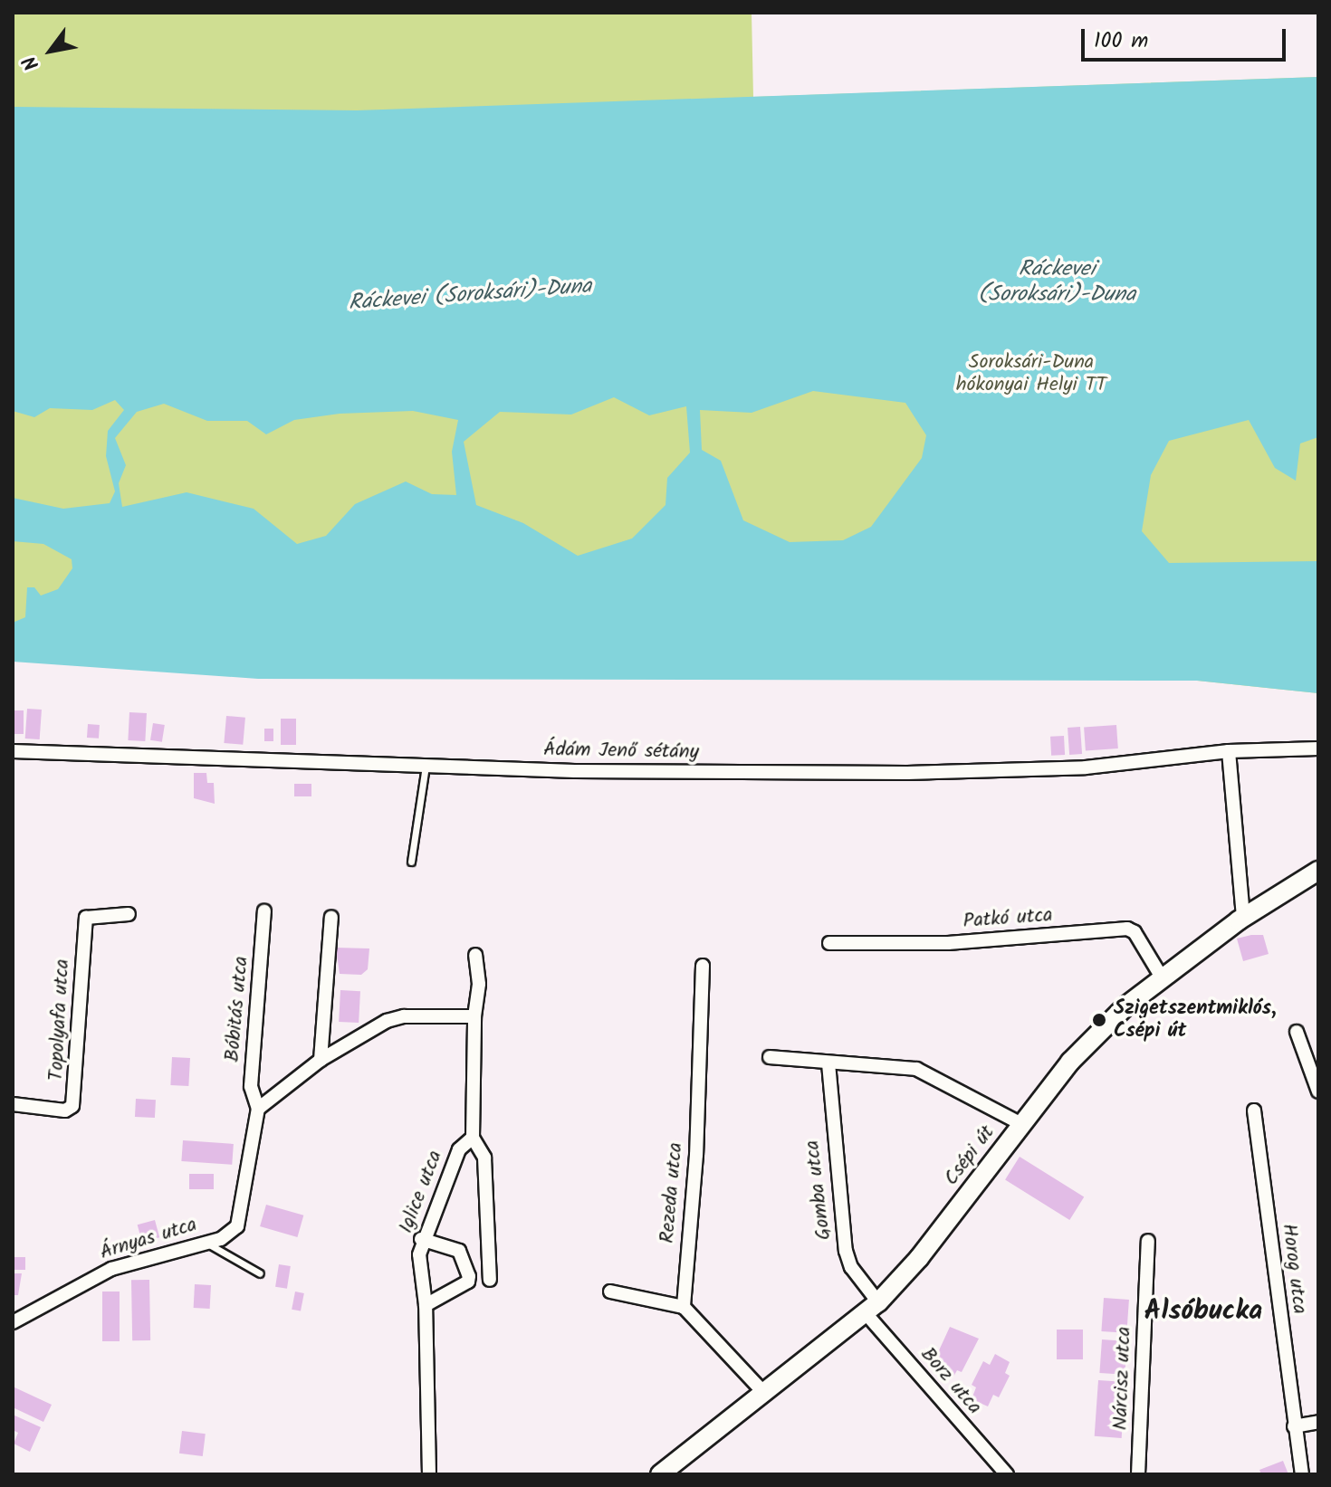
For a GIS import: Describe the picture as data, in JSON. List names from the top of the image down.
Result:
{
  "streets": {
    "street": [
      "Ádám Jenő sétány",
      "Patkó utca",
      "Bóbitás utca",
      "Topolyafa utca",
      "Csépi út",
      "Gomba utca",
      "Iglice utca",
      "Rezeda utca",
      "Árnyas utca",
      "Horog utca",
      "Nárcisz utca",
      "Borz utca"
    ]
  },
  "crossings": [
    ["Patkó utca", "Csépi út"],
    ["Bóbitás utca", "Árnyas utca"],
    ["Csépi út", "Gomba utca"],
    ["Csépi út", "Borz utca"],
    ["Gomba utca", "Borz utca"]
  ],
  "districts": ["Alsóbucka"],
  "water": ["Ráckevei (Soroksári)-Duna"],
  "parks": ["Soroksári-Duna hókonyai Helyi TT"],
  "places": ["Szigetszentmiklós, Csépi út"],
  "scale_bar": "100 m",
  "north": "bottom left"
}
